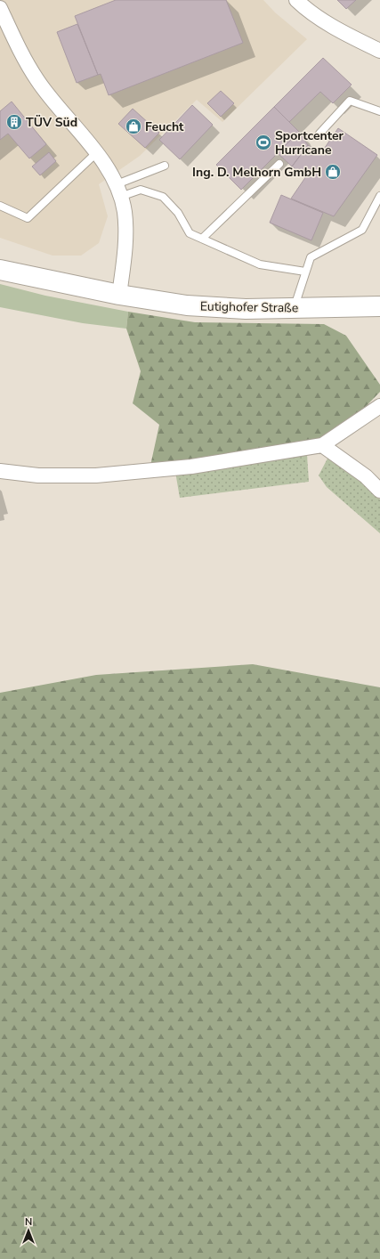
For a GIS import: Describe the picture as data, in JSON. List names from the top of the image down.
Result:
{
  "streets": {
    "street": ["Eutighofer Straße"]
  },
  "places": {
    "building": ["TÜV Süd"],
    "shop": ["Feucht", "Ing. D. Melhorn GmbH"],
    "sports": ["Sportcenter Hurricane"]
  },
  "north": "top"
}
